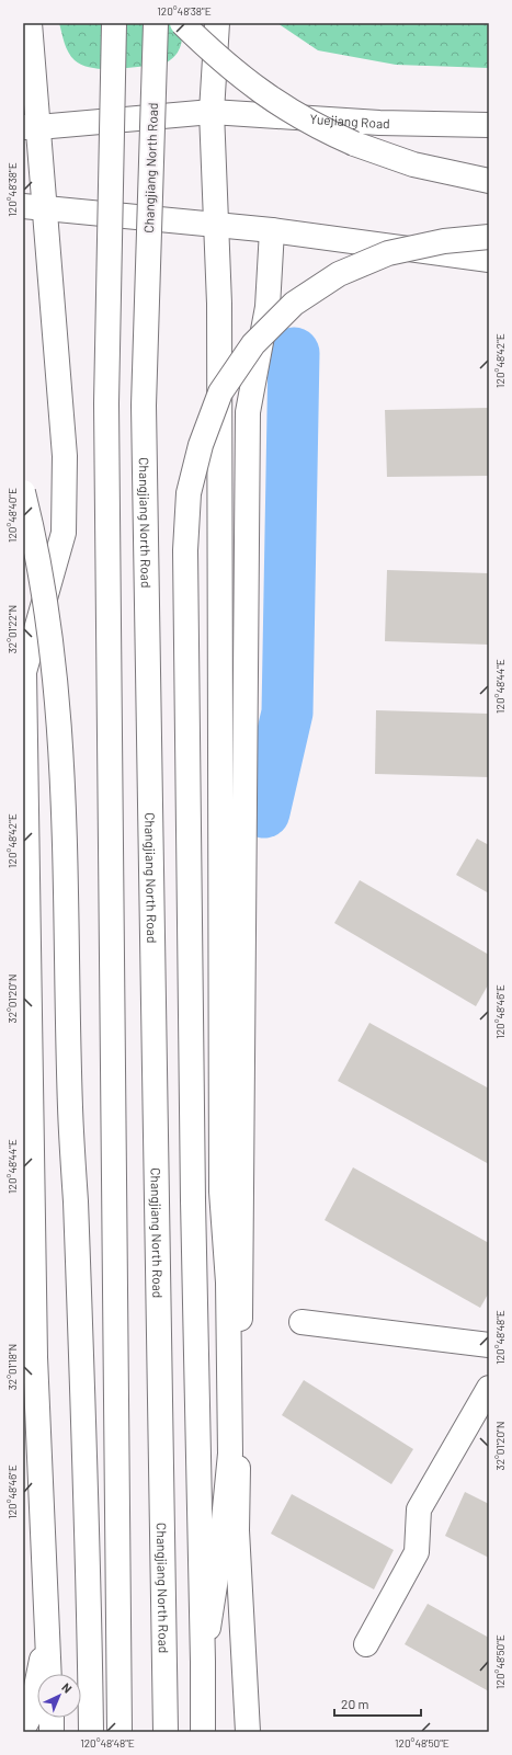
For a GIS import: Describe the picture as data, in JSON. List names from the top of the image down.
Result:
{
  "streets": {
    "main road": ["Yuejiang Road", "Changjiang North Road"]
  },
  "scale_bar": "20 m",
  "north": "top right",
  "coordinates": [
    "120°48'38\"E",
    "120°48'42\"E",
    "120°48'40\"E",
    "32°01'22\"N",
    "120°48'44\"E",
    "32°01'20\"N",
    "120°48'46\"E",
    "120°48'48\"E",
    "32°01'18\"N",
    "120°48'50\"E"
  ]
}
